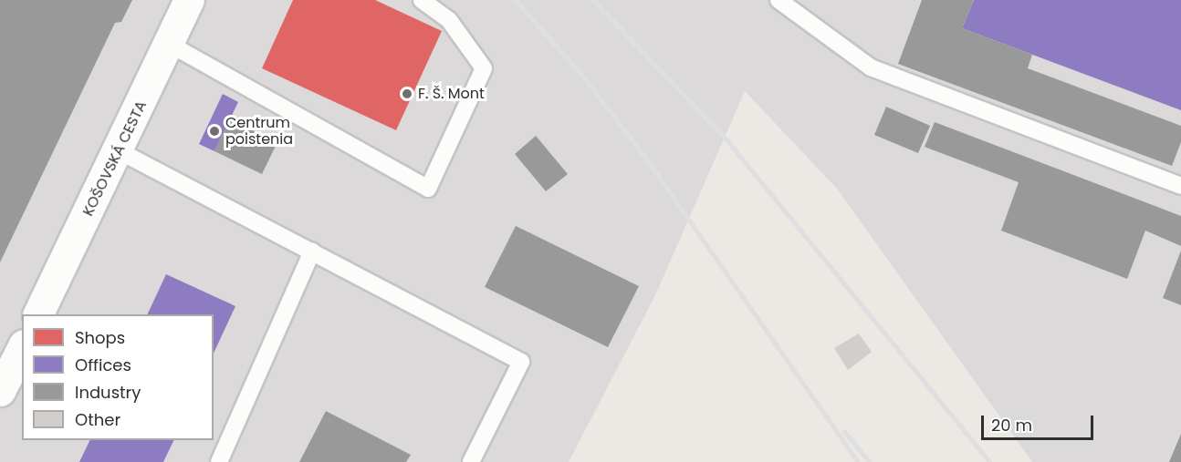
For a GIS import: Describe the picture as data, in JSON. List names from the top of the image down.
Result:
{
  "streets": {
    "street": ["KOŠOVSKÁ CESTA"]
  },
  "places": ["F. Š. Mont", "Centrum poistenia"],
  "legend": [
    "Shops",
    "Offices",
    "Industry",
    "Other"
  ],
  "scale_bar": "20 m"
}
